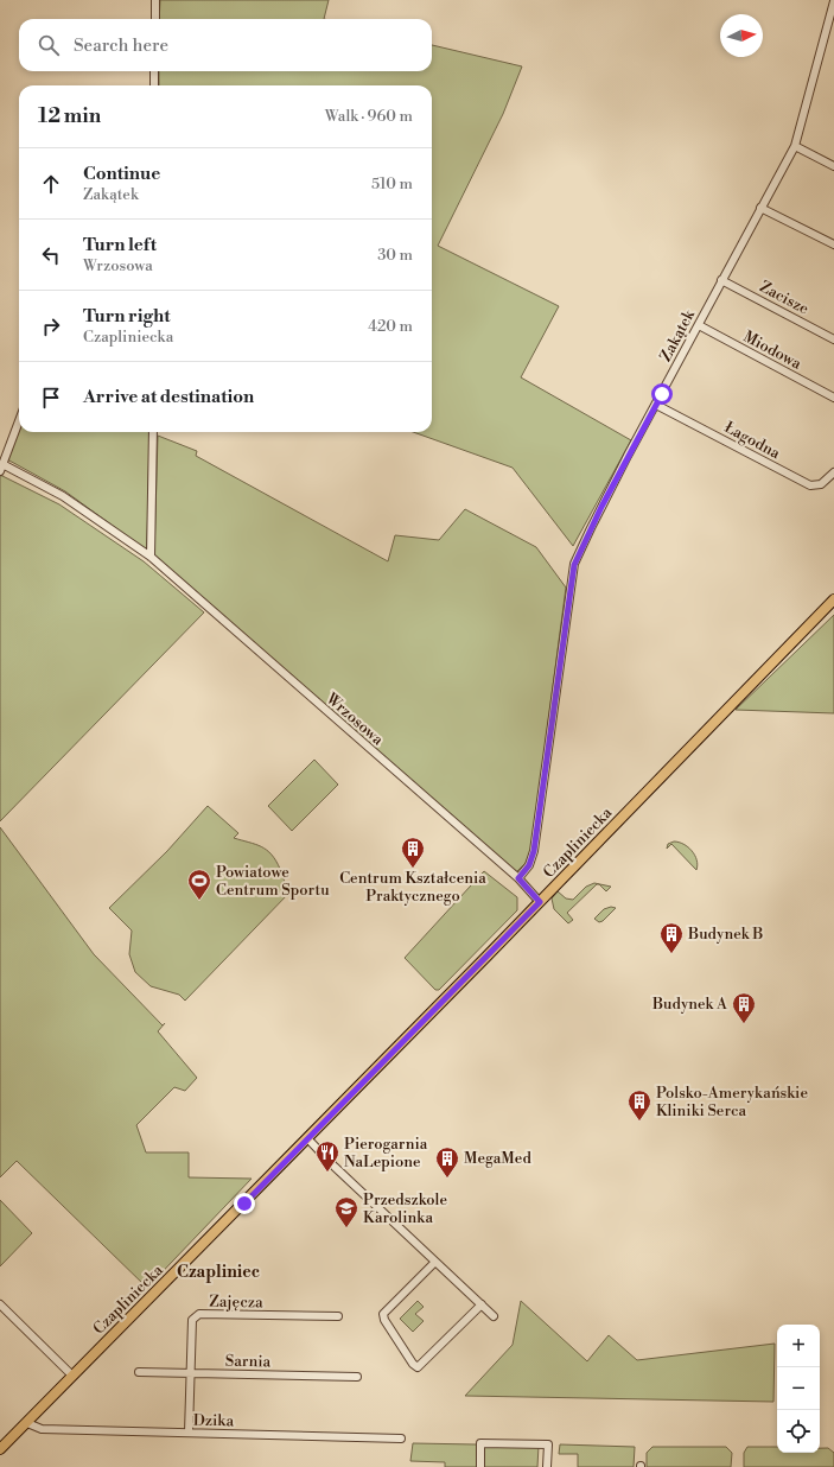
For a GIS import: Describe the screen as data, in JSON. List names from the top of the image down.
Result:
{
  "streets": {
    "main road": ["Czapliniecka"],
    "street": [
      "Zacisze",
      "Zakątek",
      "Miodowa",
      "Łagodna",
      "Wrzosowa",
      "Zajęcza",
      "Sarnia",
      "Dzika"
    ]
  },
  "crossings": [
    ["Zacisze", "Zakątek"],
    ["Zakątek", "Miodowa"],
    ["Zakątek", "Łagodna"],
    ["Zakątek", "Wrzosowa"],
    ["Wrzosowa", "Czapliniecka"],
    ["Czapliniecka", "Dzika"],
    ["Zajęcza", "Sarnia"],
    ["Zajęcza", "Dzika"]
  ],
  "districts": ["Czapliniec"],
  "places": {
    "building": [
      "Centrum Kształcenia Praktycznego",
      "Budynek B",
      "Budynek A",
      "Polsko-Amerykańskie Kliniki Serca",
      "MegaMed"
    ],
    "sports": ["Powiatowe Centrum Sportu"],
    "restaurant": ["Pierogarnia NaLepione"],
    "school or university": ["Przedszkole Karolinka"]
  },
  "north": "right",
  "page": {
    "search": "Search here",
    "heading": ["12 min", "Walk · 960 m"],
    "list": [
      ["Continue", "Zakątek", "510 m"],
      ["Turn left", "Wrzosowa", "30 m"],
      ["Turn right", "Czapliniecka", "420 m"],
      "Arrive at destination"
    ],
    "map_buttons": ["+", "−"]
  }
}
